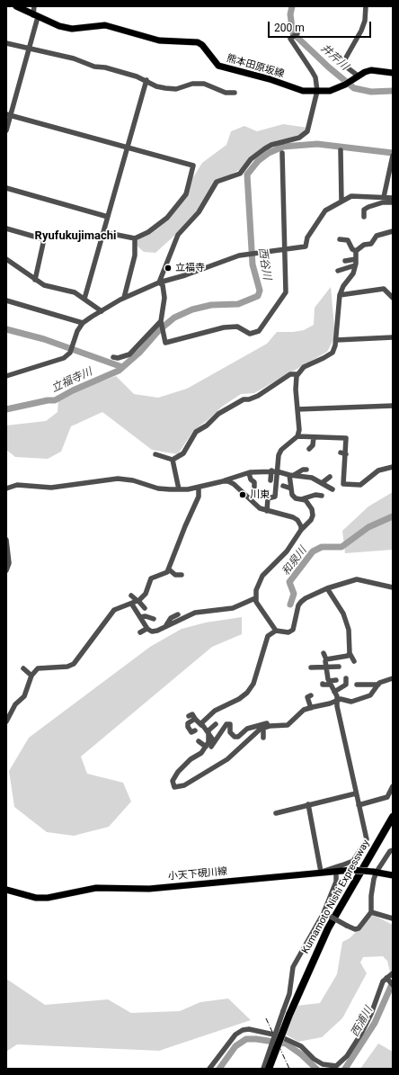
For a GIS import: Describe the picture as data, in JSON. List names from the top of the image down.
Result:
{
  "streets": {
    "highway": ["Kumamoto Nishi Expressway"],
    "main road": ["熊本田原坂線", "小天下硯川線"]
  },
  "districts": ["Ryufukujimachi"],
  "water": [
    "井芹川",
    "西谷川",
    "立福寺川",
    "和泉川",
    "西浦川"
  ],
  "places": ["立福寺", "川東"],
  "scale_bar": "200 m"
}
